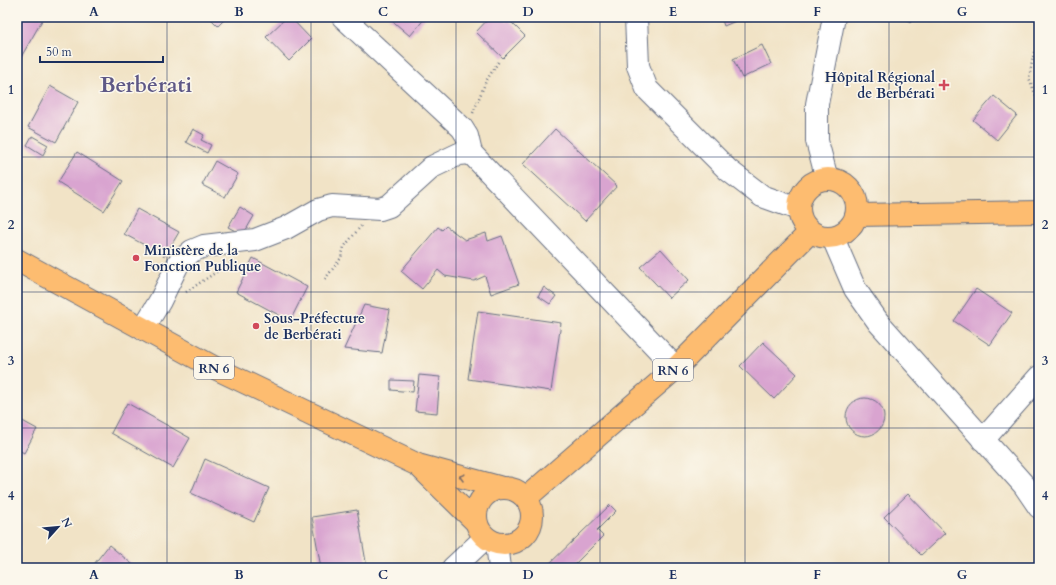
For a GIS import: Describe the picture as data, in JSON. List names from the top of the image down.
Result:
{
  "streets": {
    "main road": ["RN 6"]
  },
  "districts": ["Berbérati"],
  "places": {
    "health": ["Hôpital Régional de Berbérati"],
    "other": ["Ministère de la Fonction Publique", "Sous-Préfecture de Berbérati"]
  },
  "scale_bar": "50 m",
  "north": "top right",
  "grid": {
    "columns": [
      "A",
      "B",
      "C",
      "D",
      "E",
      "F",
      "G"
    ],
    "rows": [
      "1",
      "2",
      "3",
      "4"
    ]
  }
}
